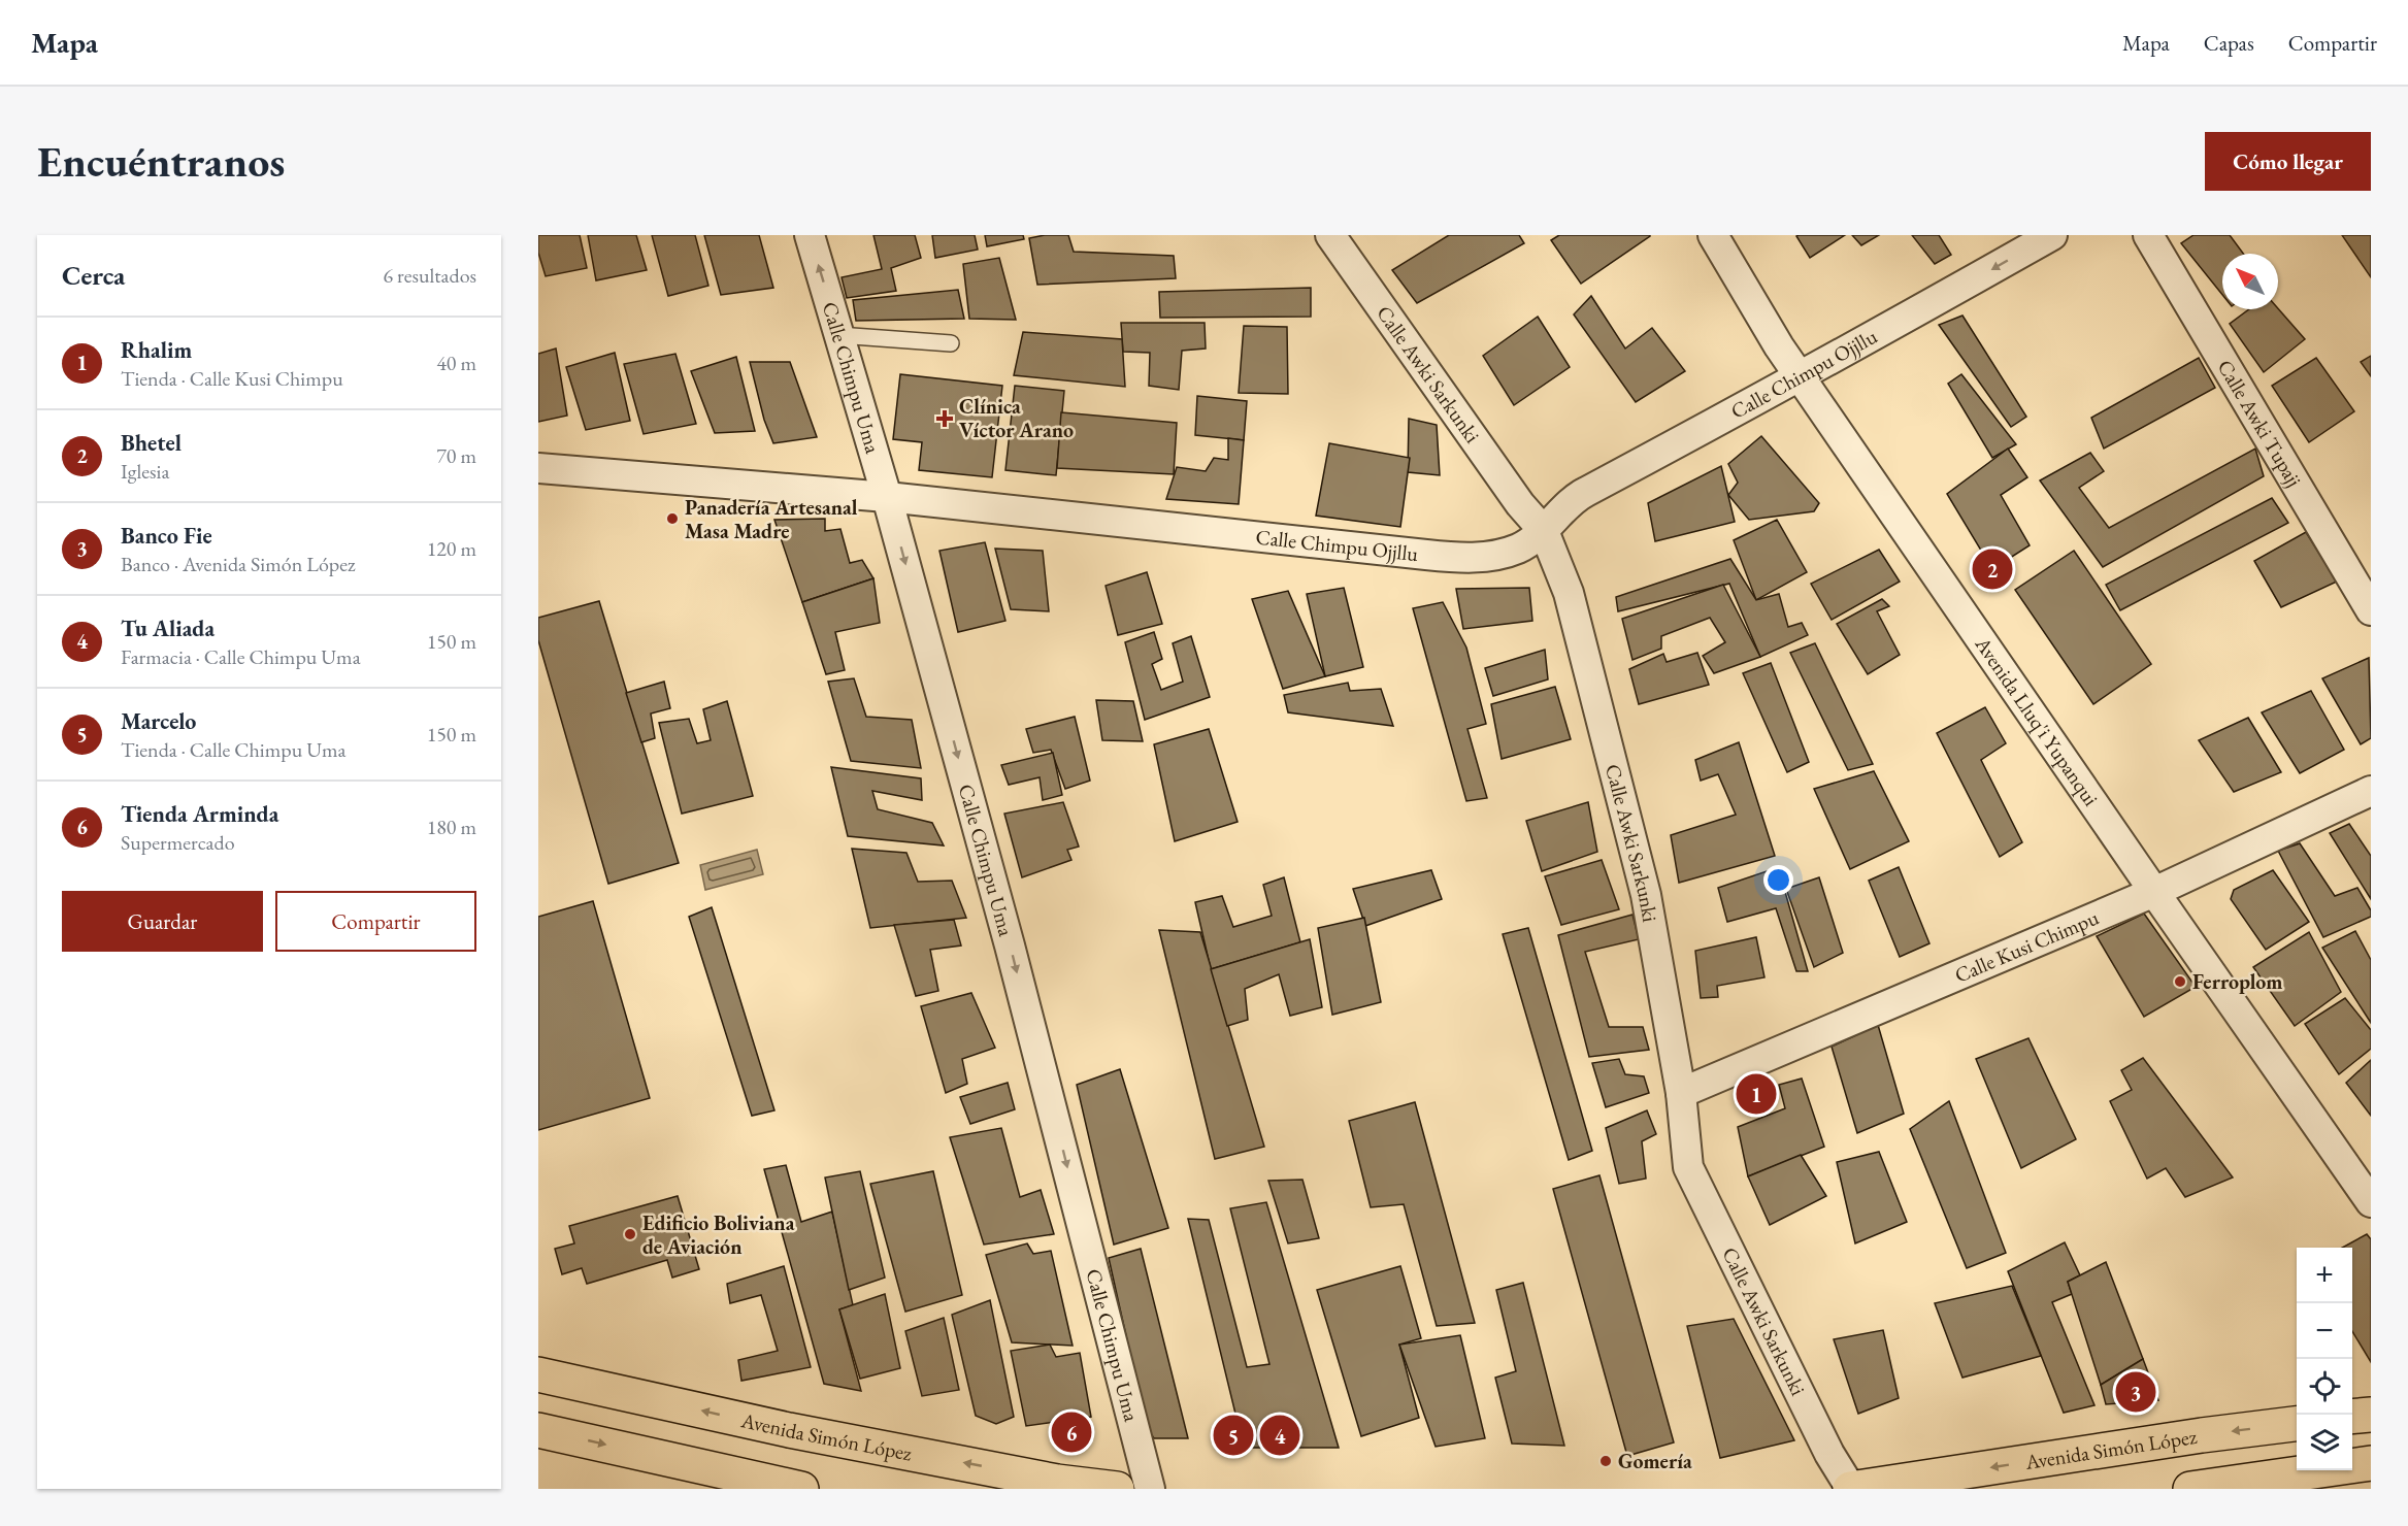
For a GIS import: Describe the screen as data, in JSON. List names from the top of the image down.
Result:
{
  "streets": {
    "main road": ["Avenida Simón López"],
    "street": [
      "Calle Chimpu Ojjllu",
      "Calle Awki Sarkunki",
      "Calle Chimpu Uma",
      "Calle Awki Tupajj",
      "Avenida Lluq'i Yupanqui",
      "Calle Kusi Chimpu"
    ]
  },
  "crossings": [
    ["Calle Chimpu Ojjllu", "Calle Awki Sarkunki"],
    ["Calle Chimpu Ojjllu", "Calle Chimpu Uma"],
    ["Calle Chimpu Ojjllu", "Avenida Lluq'i Yupanqui"],
    ["Calle Awki Sarkunki", "Calle Kusi Chimpu"],
    ["Calle Awki Sarkunki", "Avenida Simón López"],
    ["Avenida Lluq'i Yupanqui", "Calle Kusi Chimpu"]
  ],
  "one_way": ["Calle Chimpu Uma"],
  "places": {
    "health": ["Clínica Víctor Arano"],
    "other": [
      "Panadería Artesanal Masa Madre",
      "Ferroplom",
      "Edificio Boliviana de Aviación",
      "Gomería"
    ]
  },
  "north": "top left",
  "page": {
    "header": "Mapa",
    "nav": ["Mapa", "Capas", "Compartir"],
    "buttons": [
      "Cómo llegar",
      ["Guardar", "Compartir"]
    ],
    "title": "Encuéntranos",
    "heading": ["Cerca", "6 resultados"],
    "list": [
      {
        "mark": "1",
        "name": "Rhalim",
        "note": "Tienda · Calle Kusi Chimpu",
        "value": "40 m"
      },
      {
        "mark": "2",
        "name": "Bhetel",
        "note": "Iglesia",
        "value": "70 m"
      },
      {
        "mark": "3",
        "name": "Banco Fie",
        "note": "Banco · Avenida Simón López",
        "value": "120 m"
      },
      {
        "mark": "4",
        "name": "Tu Aliada",
        "note": "Farmacia · Calle Chimpu Uma",
        "value": "150 m"
      },
      {
        "mark": "5",
        "name": "Marcelo",
        "note": "Tienda · Calle Chimpu Uma",
        "value": "150 m"
      },
      {
        "mark": "6",
        "name": "Tienda Arminda",
        "note": "Supermercado",
        "value": "180 m"
      }
    ],
    "pins": [
      "2",
      "1",
      "3",
      "6",
      "4",
      "5"
    ],
    "map_buttons": ["+", "−"]
  }
}
